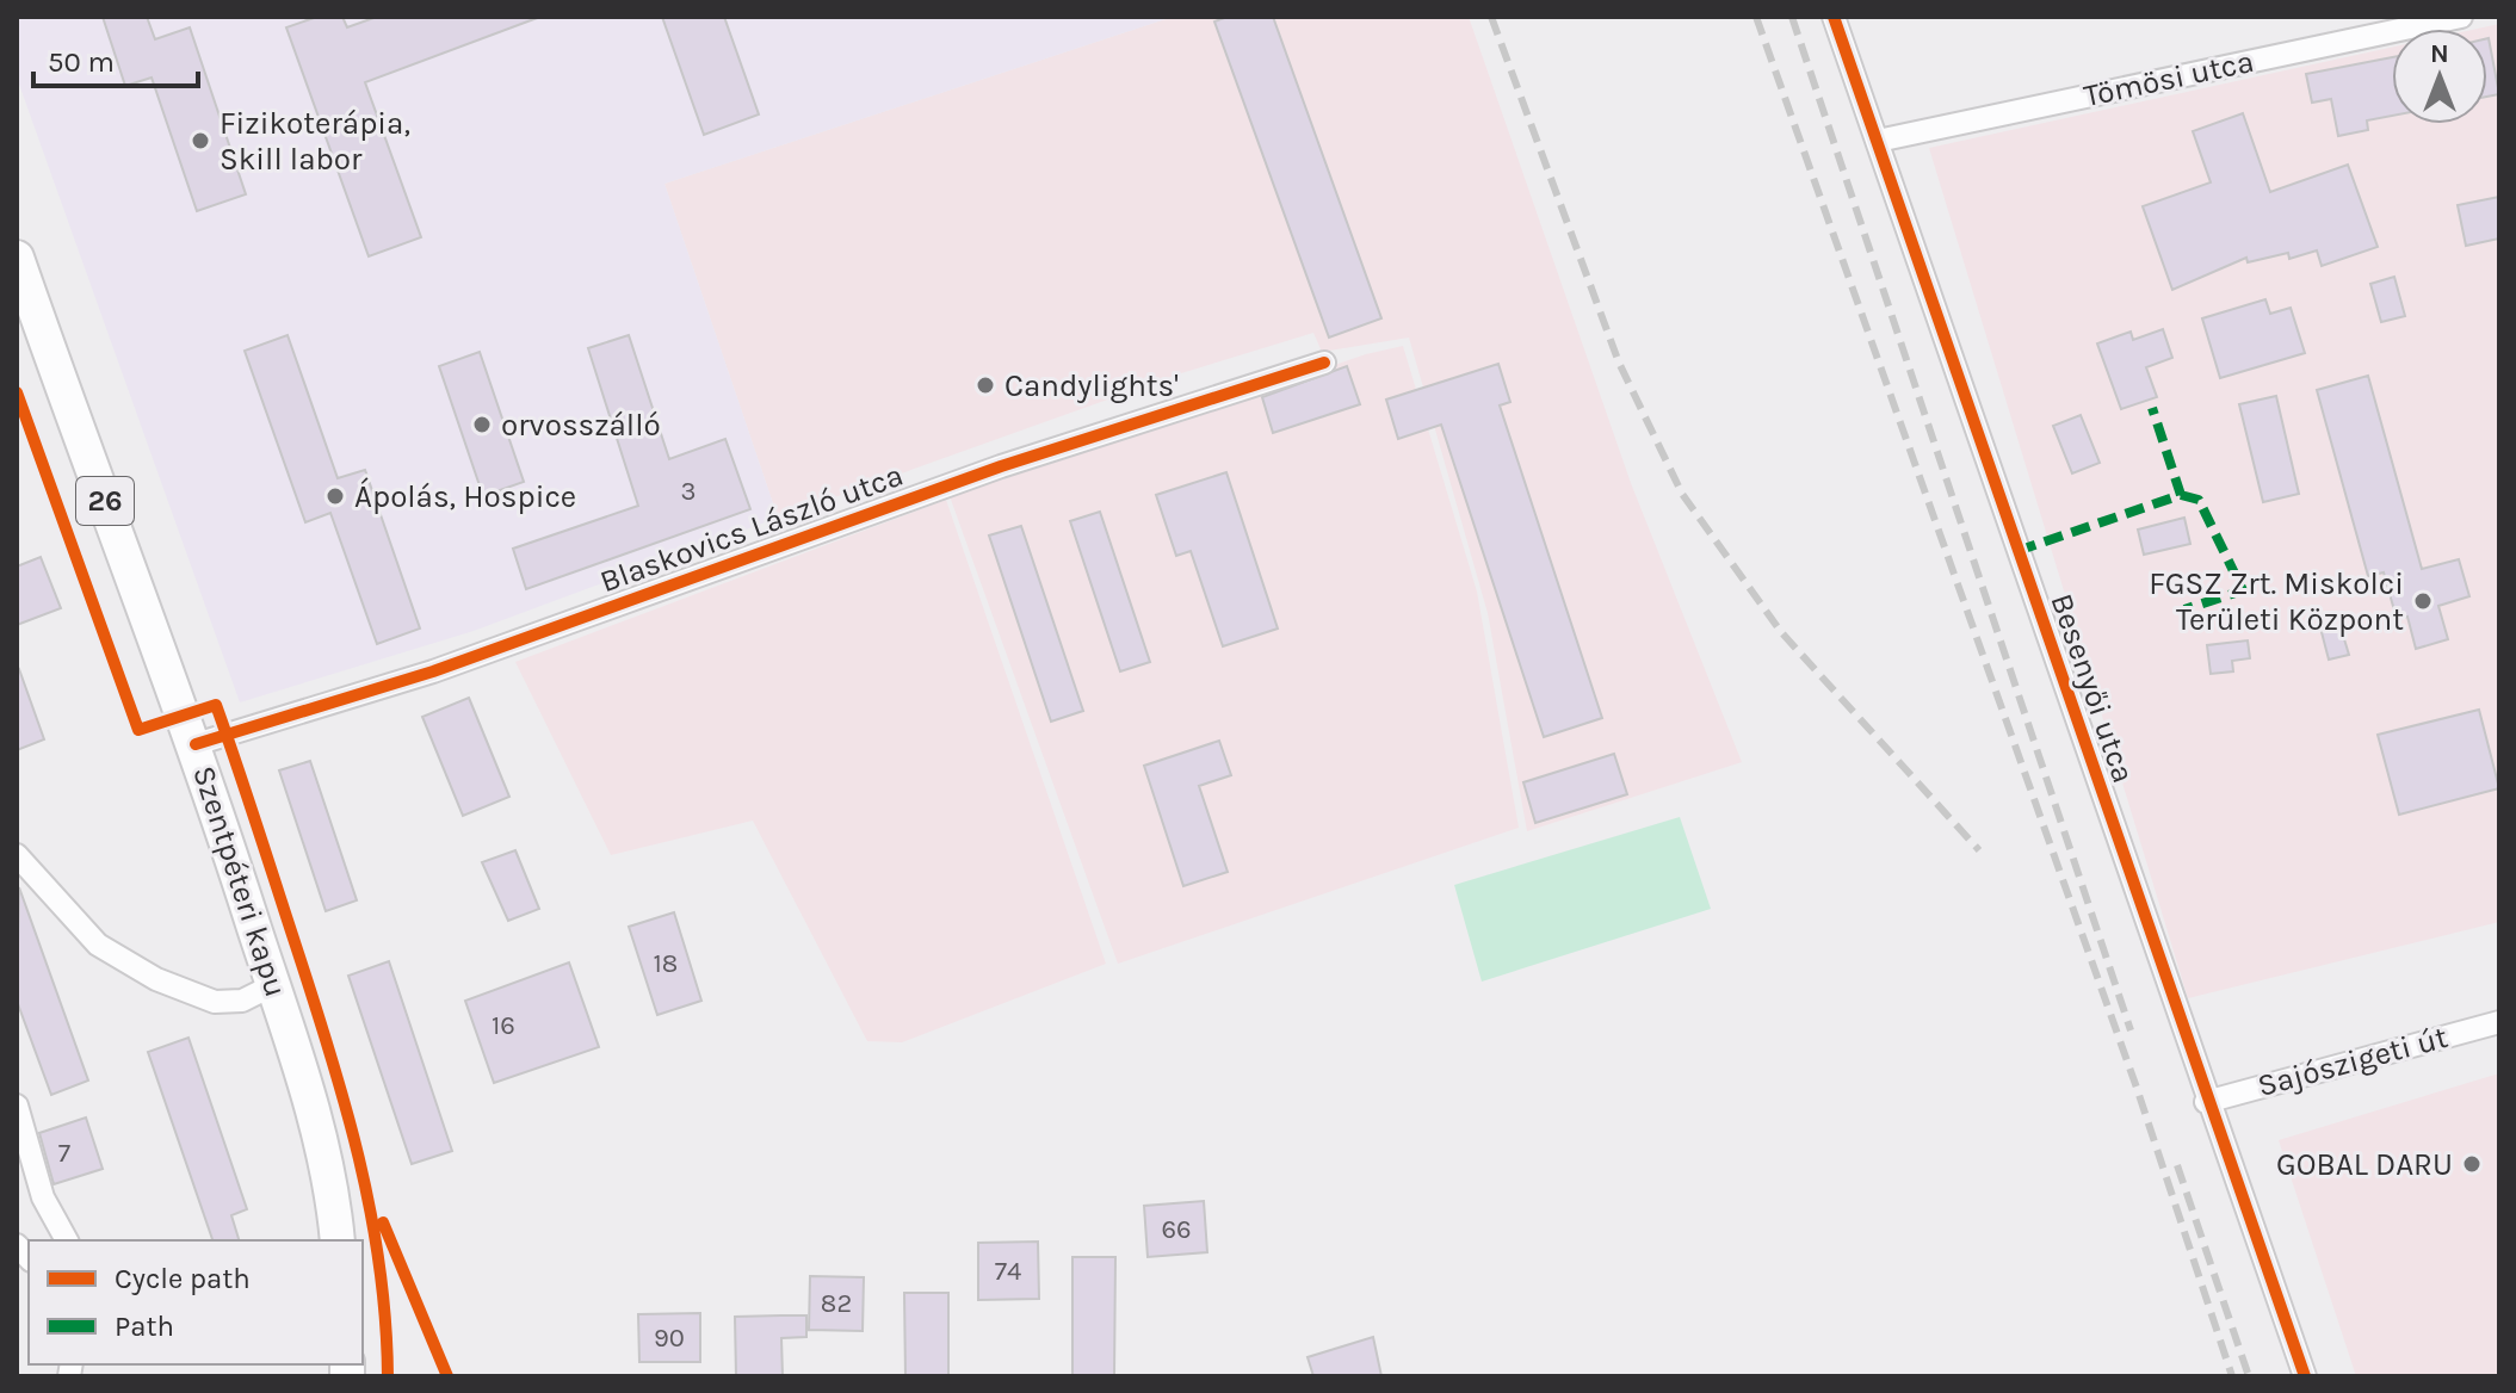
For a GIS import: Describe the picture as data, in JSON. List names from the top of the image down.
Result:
{
  "streets": {
    "main road": ["26", "Szentpéteri kapu"],
    "street": [
      "Tömösi utca",
      "Blaskovics László utca",
      "Besenyői utca",
      "Sajószigeti út"
    ]
  },
  "crossings": [
    ["Tömösi utca", "Besenyői utca"],
    ["Blaskovics László utca", "Szentpéteri kapu"],
    ["Besenyői utca", "Sajószigeti út"]
  ],
  "places": [
    "Fizikoterápia, Skill labor",
    "Candylights'",
    "orvosszálló",
    "Ápolás, Hospice",
    "FGSZ Zrt. Miskolci Területi Központ",
    "GOBAL DARU"
  ],
  "house_numbers": [
    "3",
    "18",
    "16",
    "7",
    "66",
    "74",
    "82",
    "90"
  ],
  "legend": ["Cycle path", "Path"],
  "scale_bar": "50 m",
  "north": "top"
}
